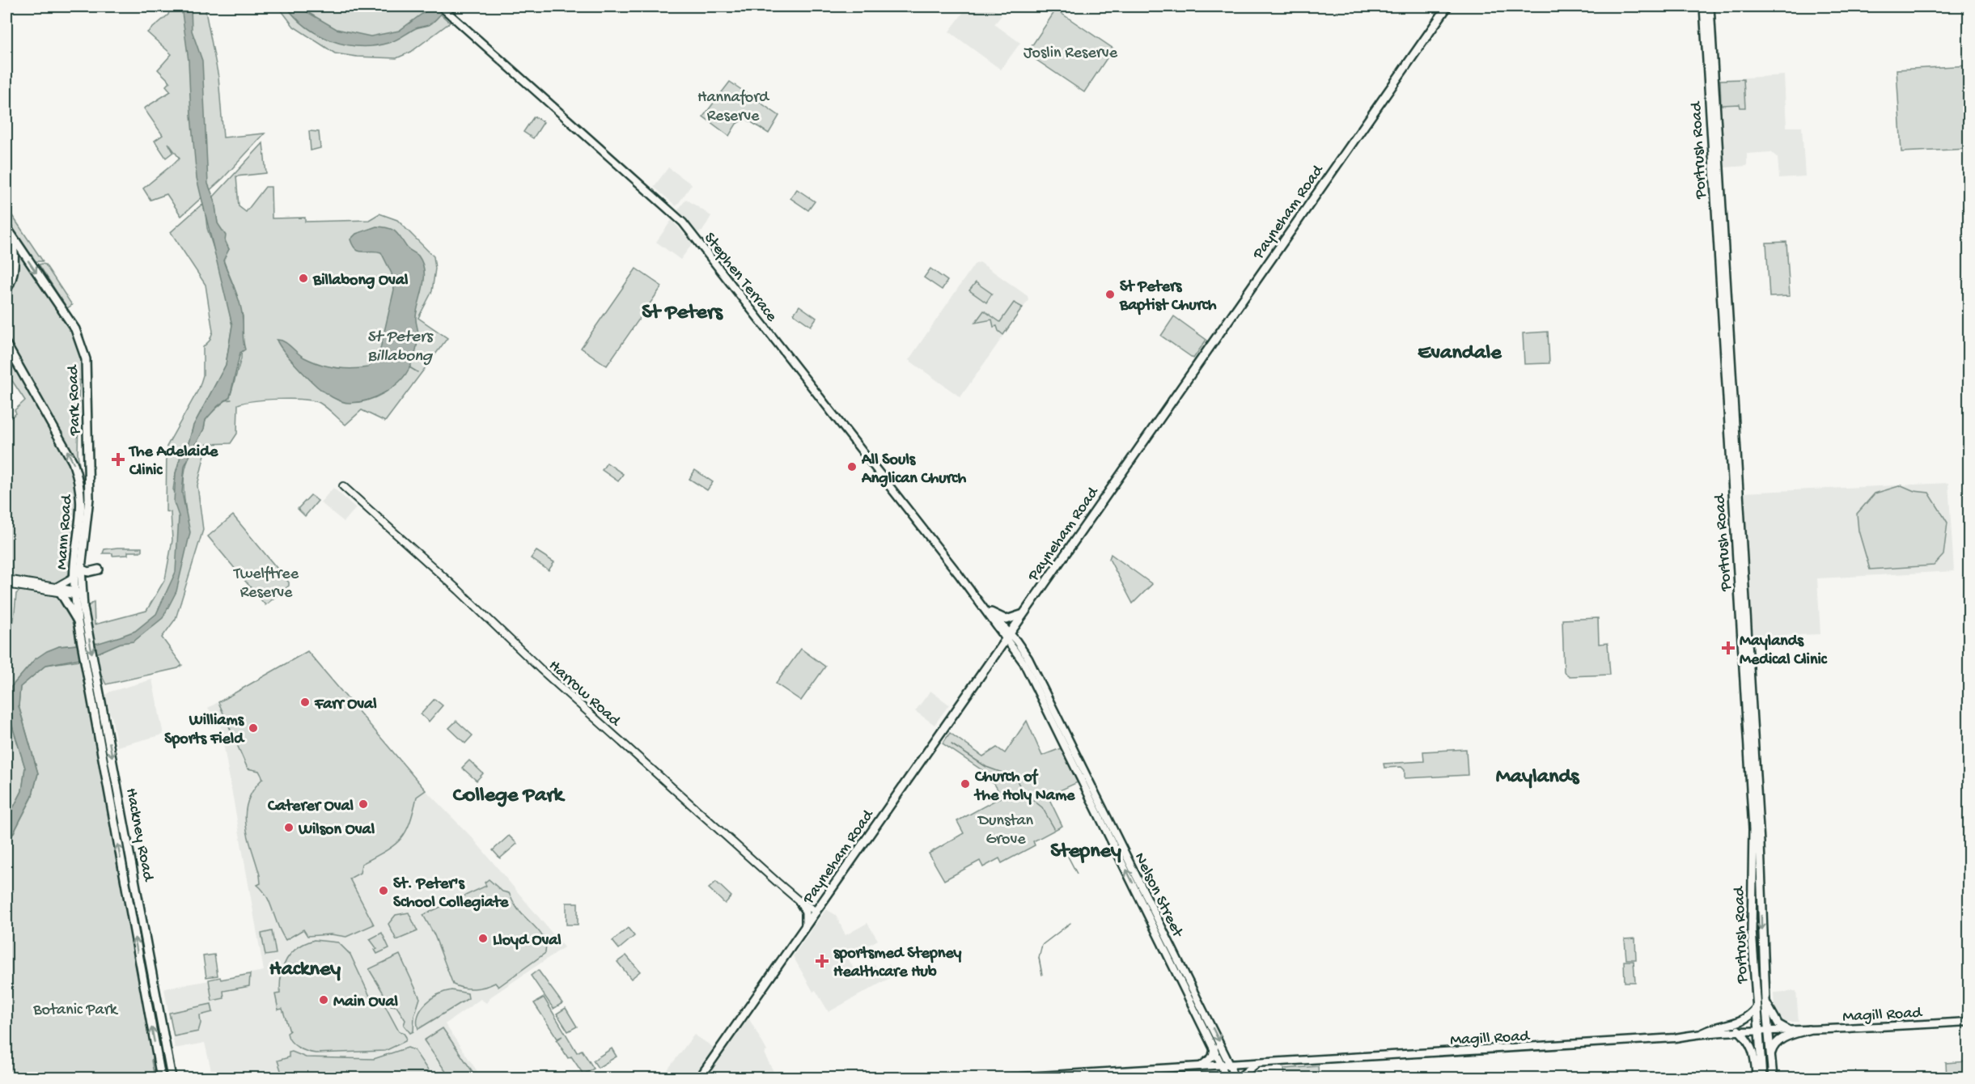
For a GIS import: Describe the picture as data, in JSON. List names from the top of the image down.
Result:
{
  "streets": {
    "main road": [
      "Portrush Road",
      "Payneham Road",
      "Stephen Terrace",
      "Park Road",
      "Mann Road",
      "Hackney Road",
      "Nelson Street",
      "Magill Road"
    ],
    "street": ["Harrow Road"]
  },
  "crossings": [
    ["Portrush Road", "Magill Road"],
    ["Payneham Road", "Stephen Terrace"],
    ["Payneham Road", "Harrow Road"],
    ["Payneham Road", "Nelson Street"],
    ["Stephen Terrace", "Nelson Street"],
    ["Park Road", "Mann Road"],
    ["Park Road", "Hackney Road"],
    ["Mann Road", "Hackney Road"],
    ["Nelson Street", "Magill Road"]
  ],
  "one_way": ["Park Road", "Mann Road"],
  "districts": [
    "St Peters",
    "Evandale",
    "Maylands",
    "College Park",
    "Stepney",
    "Hackney"
  ],
  "water": ["St Peters Billabong"],
  "parks": [
    "Joslin Reserve",
    "Hannaford Reserve",
    "Twelftree Reserve",
    "Dunstan Grove",
    "Botanic Park"
  ],
  "places": {
    "other": [
      "Billabong Oval",
      "St Peters Baptist Church",
      "All Souls Anglican Church",
      "Farr Oval",
      "Williams Sports Field",
      "Church of the Holy Name",
      "Caterer Oval",
      "Wilson Oval",
      "St. Peter's School Collegiate",
      "Lloyd Oval",
      "Main Oval"
    ],
    "health": ["The Adelaide Clinic", "Maylands Medical Clinic", "sportsmed Stepney Healthcare Hub"]
  }
}
